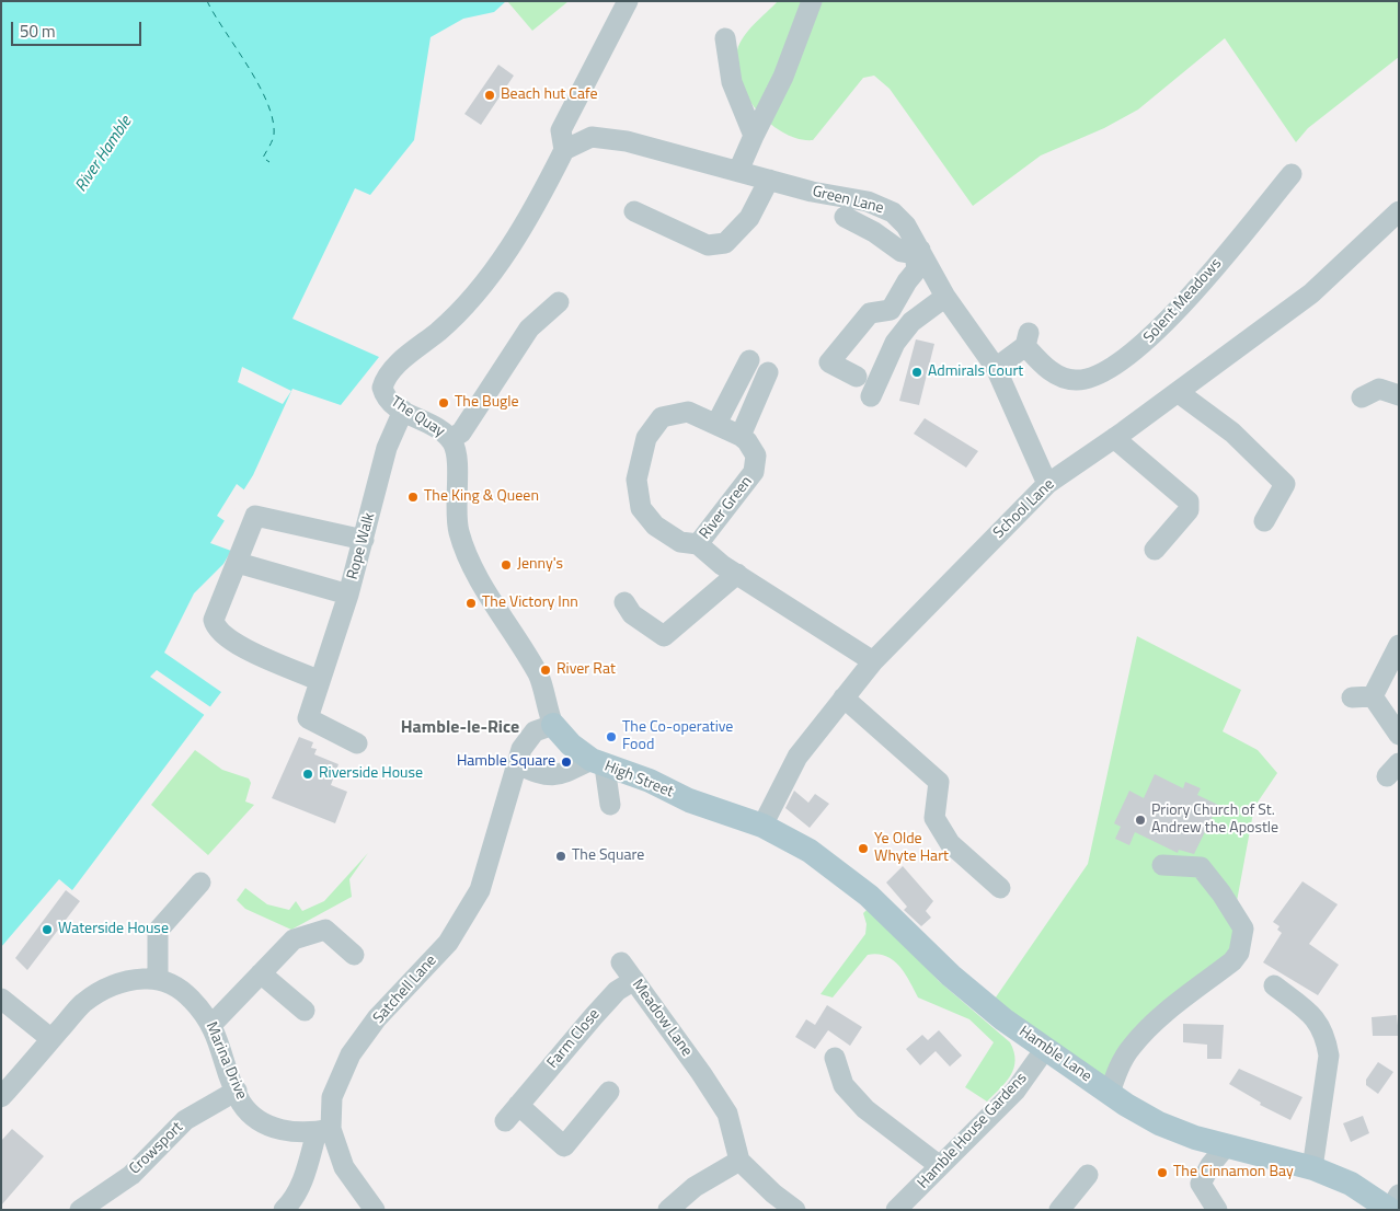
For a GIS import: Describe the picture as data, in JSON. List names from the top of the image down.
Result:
{
  "streets": {
    "main road": ["High Street", "Hamble Lane"],
    "street": [
      "Green Lane",
      "Solent Meadows",
      "The Quay",
      "River Green",
      "School Lane",
      "Rope Walk",
      "Satchell Lane",
      "Meadow Lane",
      "Farm Close",
      "Marina Drive",
      "Hamble House Gardens",
      "Crowsport"
    ]
  },
  "crossings": [
    ["Green Lane", "Solent Meadows"],
    ["Green Lane", "The Quay"],
    ["Green Lane", "School Lane"],
    ["The Quay", "Rope Walk"],
    ["River Green", "School Lane"],
    ["School Lane", "High Street"],
    ["School Lane", "Hamble Lane"],
    ["High Street", "Satchell Lane"],
    ["High Street", "Hamble Lane"],
    ["Satchell Lane", "Marina Drive"],
    ["Meadow Lane", "Farm Close"],
    ["Hamble Lane", "Hamble House Gardens"],
    ["Marina Drive", "Crowsport"]
  ],
  "districts": ["Hamble-le-Rice"],
  "water": ["River Hamble"],
  "places": [
    "Beach hut Cafe",
    "Admirals Court",
    "The Bugle",
    "The King & Queen",
    "Jenny's",
    "The Victory Inn",
    "River Rat",
    "The Co-operative Food",
    "Hamble Square",
    "Riverside House",
    "Priory Church of St. Andrew the Apostle",
    "Ye Olde Whyte Hart",
    "The Square",
    "Waterside House",
    "The Cinnamon Bay"
  ],
  "scale_bar": "50 m"
}
